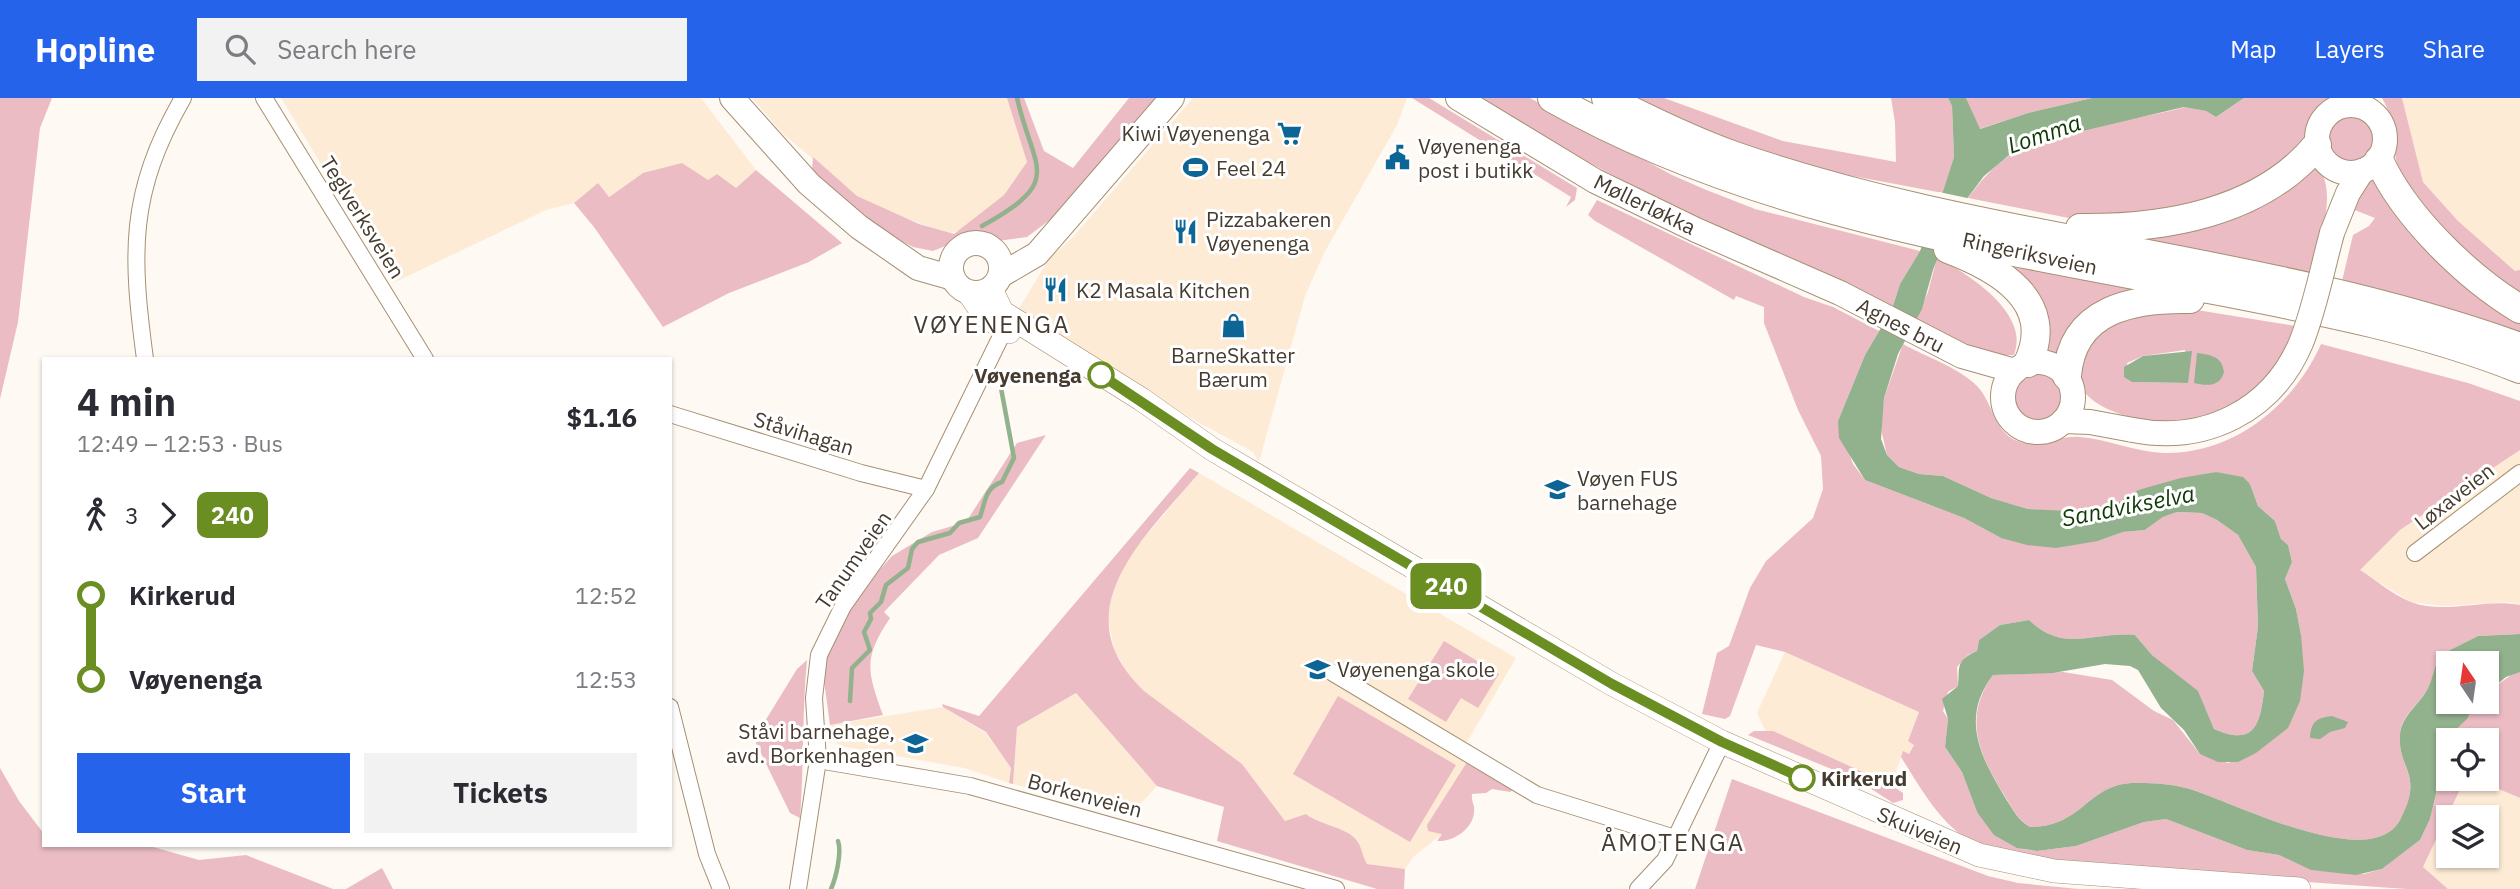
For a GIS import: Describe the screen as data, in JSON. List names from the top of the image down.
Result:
{
  "streets": {
    "highway": ["Ringeriksveien"],
    "main road": ["Møllerløkka", "Agnes bru", "Skuiveien"],
    "street": [
      "Teglverksveien",
      "Ståvihagan",
      "Løxaveien",
      "Tanumveien",
      "Borkenveien"
    ]
  },
  "crossings": [
    ["Møllerløkka", "Agnes bru"],
    ["Ståvihagan", "Tanumveien"],
    ["Tanumveien", "Borkenveien"],
    ["Tanumveien", "Skuiveien"]
  ],
  "districts": ["VØYENENGA", "ÅMOTENGA"],
  "water": ["Lomma", "Sandvikselva"],
  "places": {
    "supermarket": ["Kiwi Vøyenenga"],
    "public building": ["Vøyenenga post i butikk"],
    "sports": ["Feel 24"],
    "restaurant": ["Pizzabakeren Vøyenenga", "K2 Masala Kitchen"],
    "shop": ["BarneSkatter Bærum"],
    "other": ["Vøyenenga", "Kirkerud"],
    "school or university": ["Vøyen FUS barnehage", "Vøyenenga skole", "Ståvi barnehage, avd. Borkenhagen"]
  },
  "lines": ["bus line 240"],
  "north": "top",
  "page": {
    "header": "Hopline",
    "search": "Search here",
    "nav": ["Map", "Layers", "Share"],
    "on_map": "240",
    "heading": ["4 min", "12:49 – 12:53 · Bus", "$1.16"],
    "legs": ["3", "240"],
    "list": [
      {
        "name": "Kirkerud",
        "value": "12:52"
      },
      {
        "name": "Vøyenenga",
        "value": "12:53"
      }
    ],
    "buttons": ["Start", "Tickets"]
  }
}
